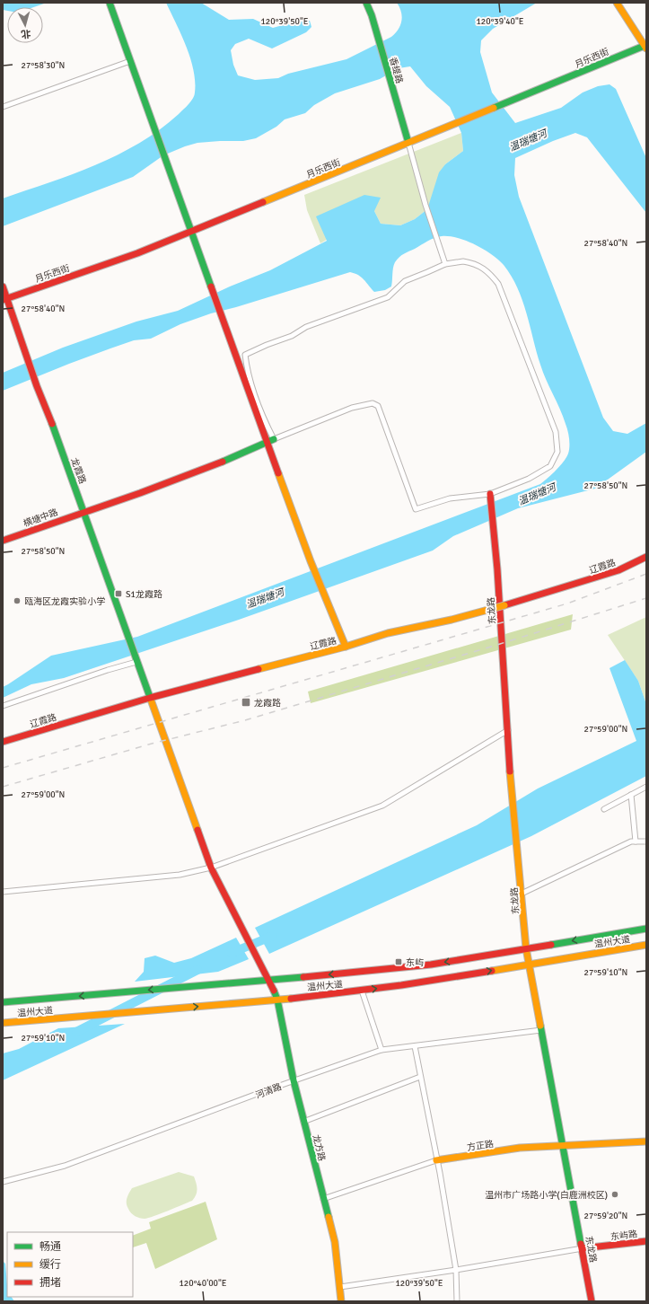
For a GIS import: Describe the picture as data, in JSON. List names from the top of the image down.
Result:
{
  "streets": {
    "main road": [
      "月乐西街",
      "香缇路",
      "龙霞路",
      "横塘中路",
      "辽霞路",
      "东龙路",
      "温州大道",
      "方正路",
      "龙方路",
      "东屿路"
    ],
    "street": ["河清路"]
  },
  "crossings": [
    ["月乐西街", "香缇路"],
    ["月乐西街", "龙霞路"],
    ["龙霞路", "横塘中路"],
    ["龙霞路", "辽霞路"],
    ["龙霞路", "温州大道"],
    ["龙霞路", "龙方路"],
    ["东龙路", "温州大道"],
    ["东龙路", "河清路"],
    ["东龙路", "方正路"],
    ["东龙路", "东屿路"],
    ["温州大道", "龙方路"],
    ["河清路", "龙方路"],
    ["方正路", "龙方路"]
  ],
  "water": ["温瑞塘河"],
  "places": {
    "transit": ["S1龙霞路", "龙霞路", "东屿"],
    "other": ["瓯海区龙霞实验小学", "温州市广场路小学(白鹿洲校区)"]
  },
  "legend": ["畅通", "缓行", "拥堵"],
  "north": "bottom",
  "coordinates": [
    "120°39'50\"E",
    "120°39'40\"E",
    "27°58'30\"N",
    "27°58'40\"N",
    "27°58'50\"N",
    "27°59'00\"N",
    "27°59'10\"N",
    "27°59'20\"N",
    "120°40'00\"E"
  ]
}
